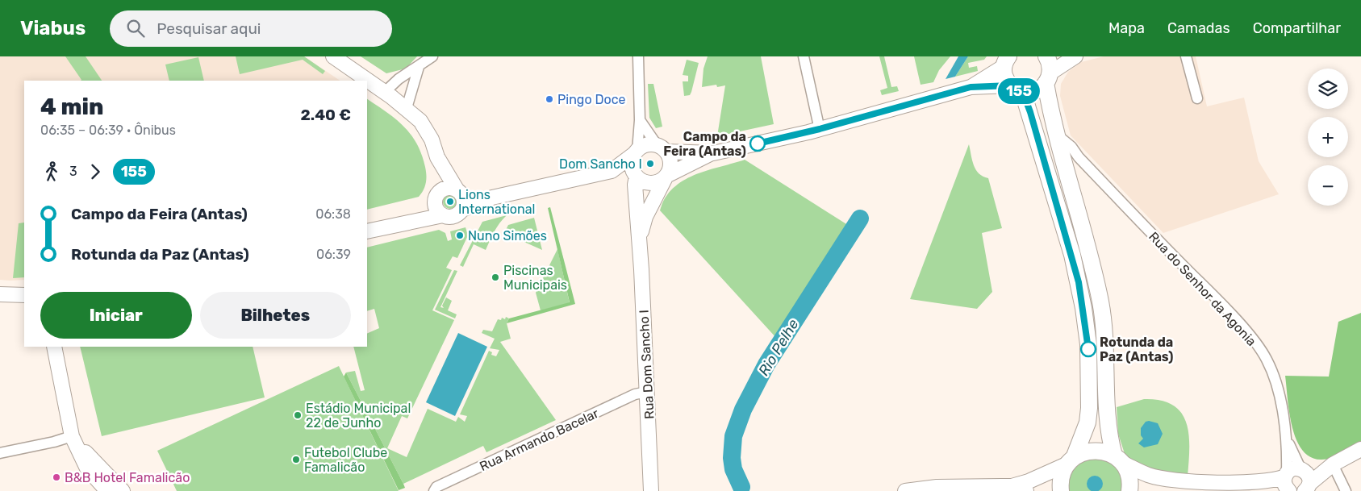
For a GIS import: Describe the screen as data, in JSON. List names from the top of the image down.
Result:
{
  "streets": {
    "main road": ["Rua Dom Sancho I"],
    "street": ["Rua do Senhor da Agonia", "Rua Armando Bacelar"]
  },
  "crossings": [
    ["Rua Dom Sancho I", "Rua Armando Bacelar"]
  ],
  "water": ["Rio Pelhe"],
  "places": [
    "Pingo Doce",
    "Campo da Feira (Antas)",
    "Dom Sancho I",
    "Lions International",
    "Nuno Simões",
    "Piscinas Municipais",
    "Rotunda da Paz (Antas)",
    "Estádio Municipal 22 de Junho",
    "Futebol Clube Famalicão",
    "B&B Hotel Famalicão"
  ],
  "lines": ["bus line 155"],
  "page": {
    "header": "Viabus",
    "search": "Pesquisar aqui",
    "nav": ["Mapa", "Camadas", "Compartilhar"],
    "on_map": "155",
    "map_buttons": ["+", "−"],
    "heading": ["4 min", "06:35 – 06:39 · Ônibus", "2.40 €"],
    "legs": ["3", "155"],
    "list": [
      {
        "name": "Campo da Feira (Antas)",
        "value": "06:38"
      },
      {
        "name": "Rotunda da Paz (Antas)",
        "value": "06:39"
      }
    ],
    "buttons": ["Iniciar", "Bilhetes"]
  }
}
